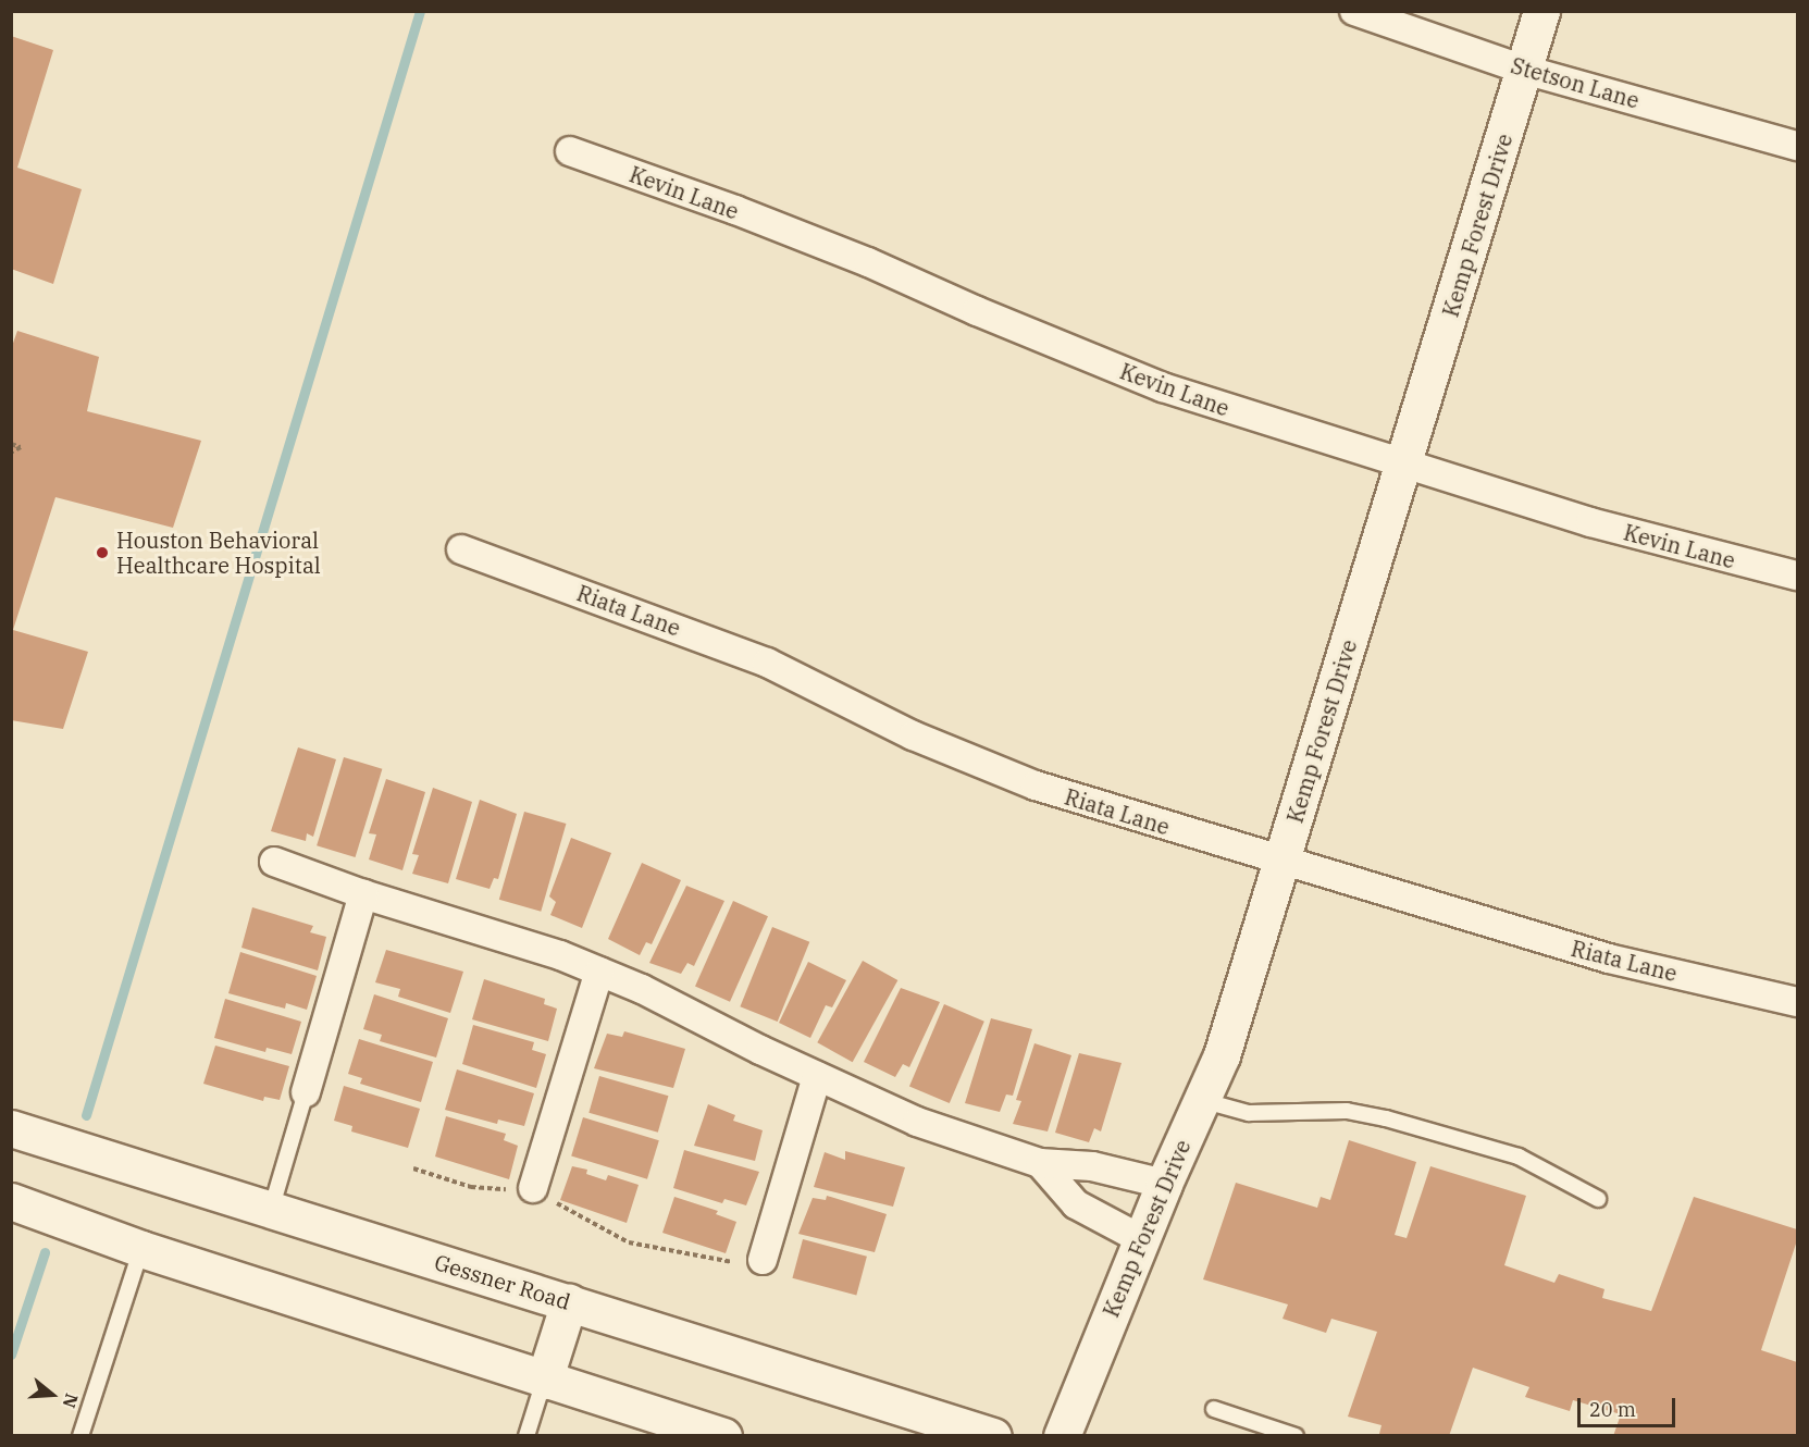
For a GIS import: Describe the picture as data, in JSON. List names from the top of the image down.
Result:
{
  "streets": {
    "main road": ["Kemp Forest Drive", "Gessner Road"],
    "street": ["Stetson Lane", "Kevin Lane", "Riata Lane"]
  },
  "crossings": [
    ["Stetson Lane", "Kemp Forest Drive"],
    ["Kevin Lane", "Kemp Forest Drive"],
    ["Kemp Forest Drive", "Riata Lane"]
  ],
  "places": ["Houston Behavioral Healthcare Hospital"],
  "scale_bar": "20 m",
  "north": "right"
}
